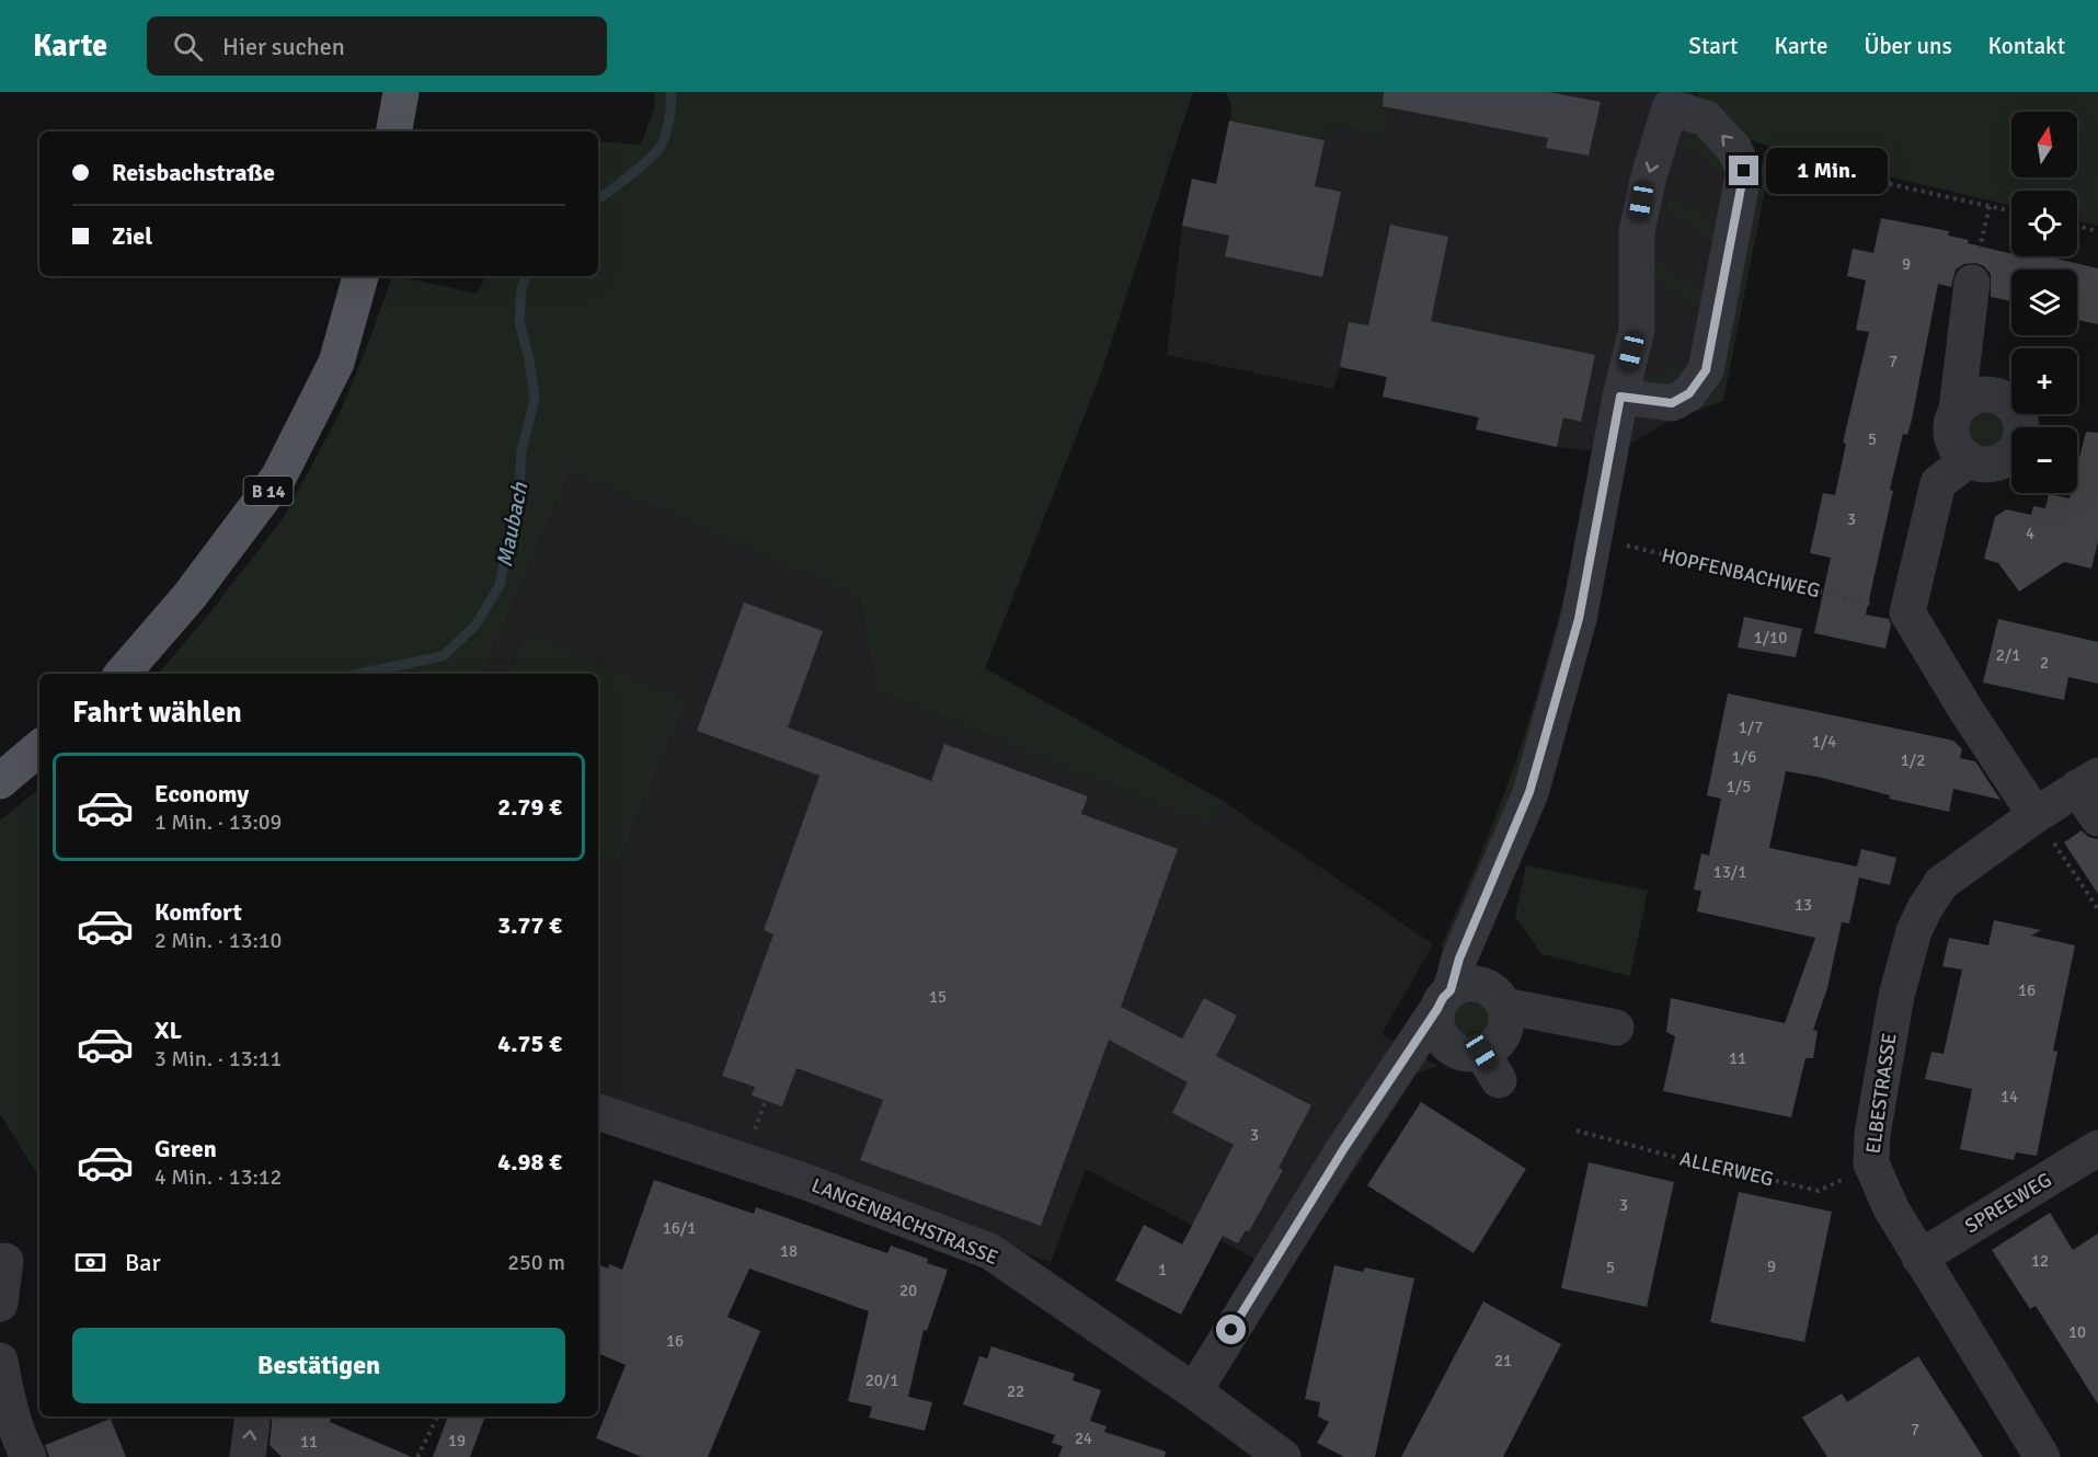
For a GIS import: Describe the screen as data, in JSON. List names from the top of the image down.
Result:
{
  "streets": {
    "main road": ["B 14"],
    "street": ["ELBESTRASSE", "SPREEWEG", "LANGENBACHSTRASSE"],
    "path": ["HOPFENBACHWEG", "ALLERWEG"]
  },
  "crossings": [
    ["ELBESTRASSE", "ALLERWEG"],
    ["ELBESTRASSE", "SPREEWEG"]
  ],
  "water": ["Maubach"],
  "house_numbers": [
    "9",
    "7",
    "5",
    "3",
    "4",
    "1/10",
    "2/1",
    "2",
    "1/7",
    "1/4",
    "1/6",
    "1/2",
    "1/5",
    "13/1",
    "13",
    "16",
    "15",
    "11",
    "14",
    "3",
    "3",
    "16/1",
    "18",
    "12",
    "9",
    "5",
    "1",
    "20",
    "10",
    "16",
    "21",
    "20/1",
    "22",
    "7",
    "24",
    "19",
    "11"
  ],
  "north": "top",
  "page": {
    "header": "Karte",
    "search": "Hier suchen",
    "nav": [
      "Start",
      "Karte",
      "Über uns",
      "Kontakt"
    ],
    "map_buttons": ["+", "−"],
    "banner": ["Reisbachstraße", "Ziel"],
    "bubble": "1 Min.",
    "heading": "Fahrt wählen",
    "list": [
      {
        "name": "Economy",
        "note": "1 Min. · 13:09",
        "value": "2.79 €"
      },
      {
        "name": "Komfort",
        "note": "2 Min. · 13:10",
        "value": "3.77 €"
      },
      {
        "name": "XL",
        "note": "3 Min. · 13:11",
        "value": "4.75 €"
      },
      {
        "name": "Green",
        "note": "4 Min. · 13:12",
        "value": "4.98 €"
      }
    ],
    "pay": ["Bar", "250 m"],
    "buttons": "Bestätigen"
  }
}
